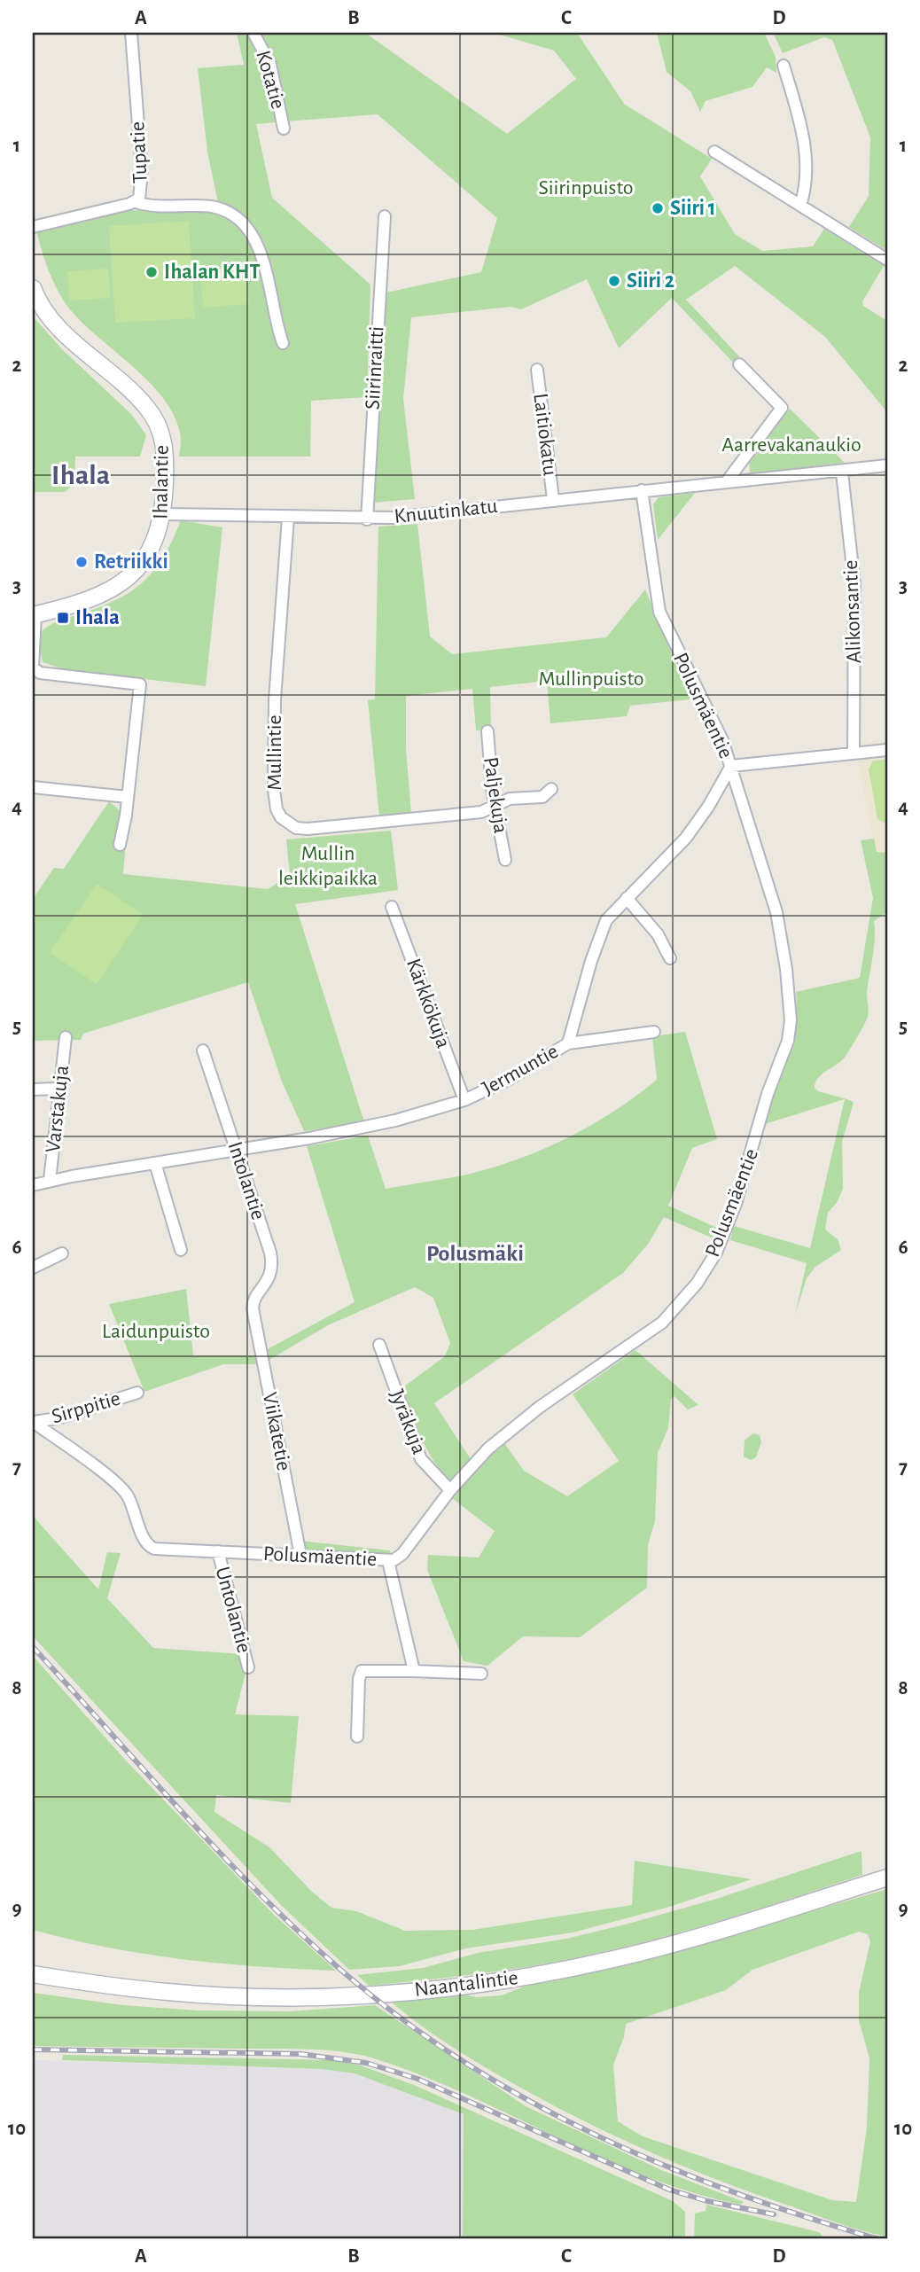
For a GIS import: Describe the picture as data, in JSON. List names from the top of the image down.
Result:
{
  "streets": {
    "main road": ["Ihalantie", "Naantalintie"],
    "street": [
      "Kotatie",
      "Tupatie",
      "Siirinraitti",
      "Laitiokatu",
      "Knuutinkatu",
      "Alikonsantie",
      "Polusmäentie",
      "Mullintie",
      "Paljekuja",
      "Kärkkökuja",
      "Jermuntie",
      "Varstakuja",
      "Intolantie",
      "Sirppitie",
      "Jyräkuja",
      "Viikatetie",
      "Untolantie"
    ]
  },
  "crossings": [
    ["Siirinraitti", "Knuutinkatu"],
    ["Laitiokatu", "Knuutinkatu"],
    ["Ihalantie", "Knuutinkatu"],
    ["Knuutinkatu", "Alikonsantie"],
    ["Knuutinkatu", "Polusmäentie"],
    ["Knuutinkatu", "Mullintie"],
    ["Polusmäentie", "Jermuntie"],
    ["Polusmäentie", "Sirppitie"],
    ["Polusmäentie", "Jyräkuja"],
    ["Polusmäentie", "Viikatetie"],
    ["Polusmäentie", "Untolantie"],
    ["Mullintie", "Paljekuja"],
    ["Kärkkökuja", "Jermuntie"],
    ["Jermuntie", "Varstakuja"],
    ["Jermuntie", "Intolantie"],
    ["Intolantie", "Viikatetie"]
  ],
  "districts": ["Ihala", "Polusmäki"],
  "parks": [
    "Siirinpuisto",
    "Aarrevakanaukio",
    "Mullinpuisto",
    "Mullin leikkipaikka",
    "Laidunpuisto"
  ],
  "places": {
    "other": [
      "Siiri 1",
      "Ihalan KHT",
      "Siiri 2",
      "Retriikki"
    ],
    "transit": ["Ihala"]
  },
  "grid": {
    "columns": [
      "A",
      "B",
      "C",
      "D"
    ],
    "rows": [
      "1",
      "2",
      "3",
      "4",
      "5",
      "6",
      "7",
      "8",
      "9",
      "10"
    ]
  }
}
